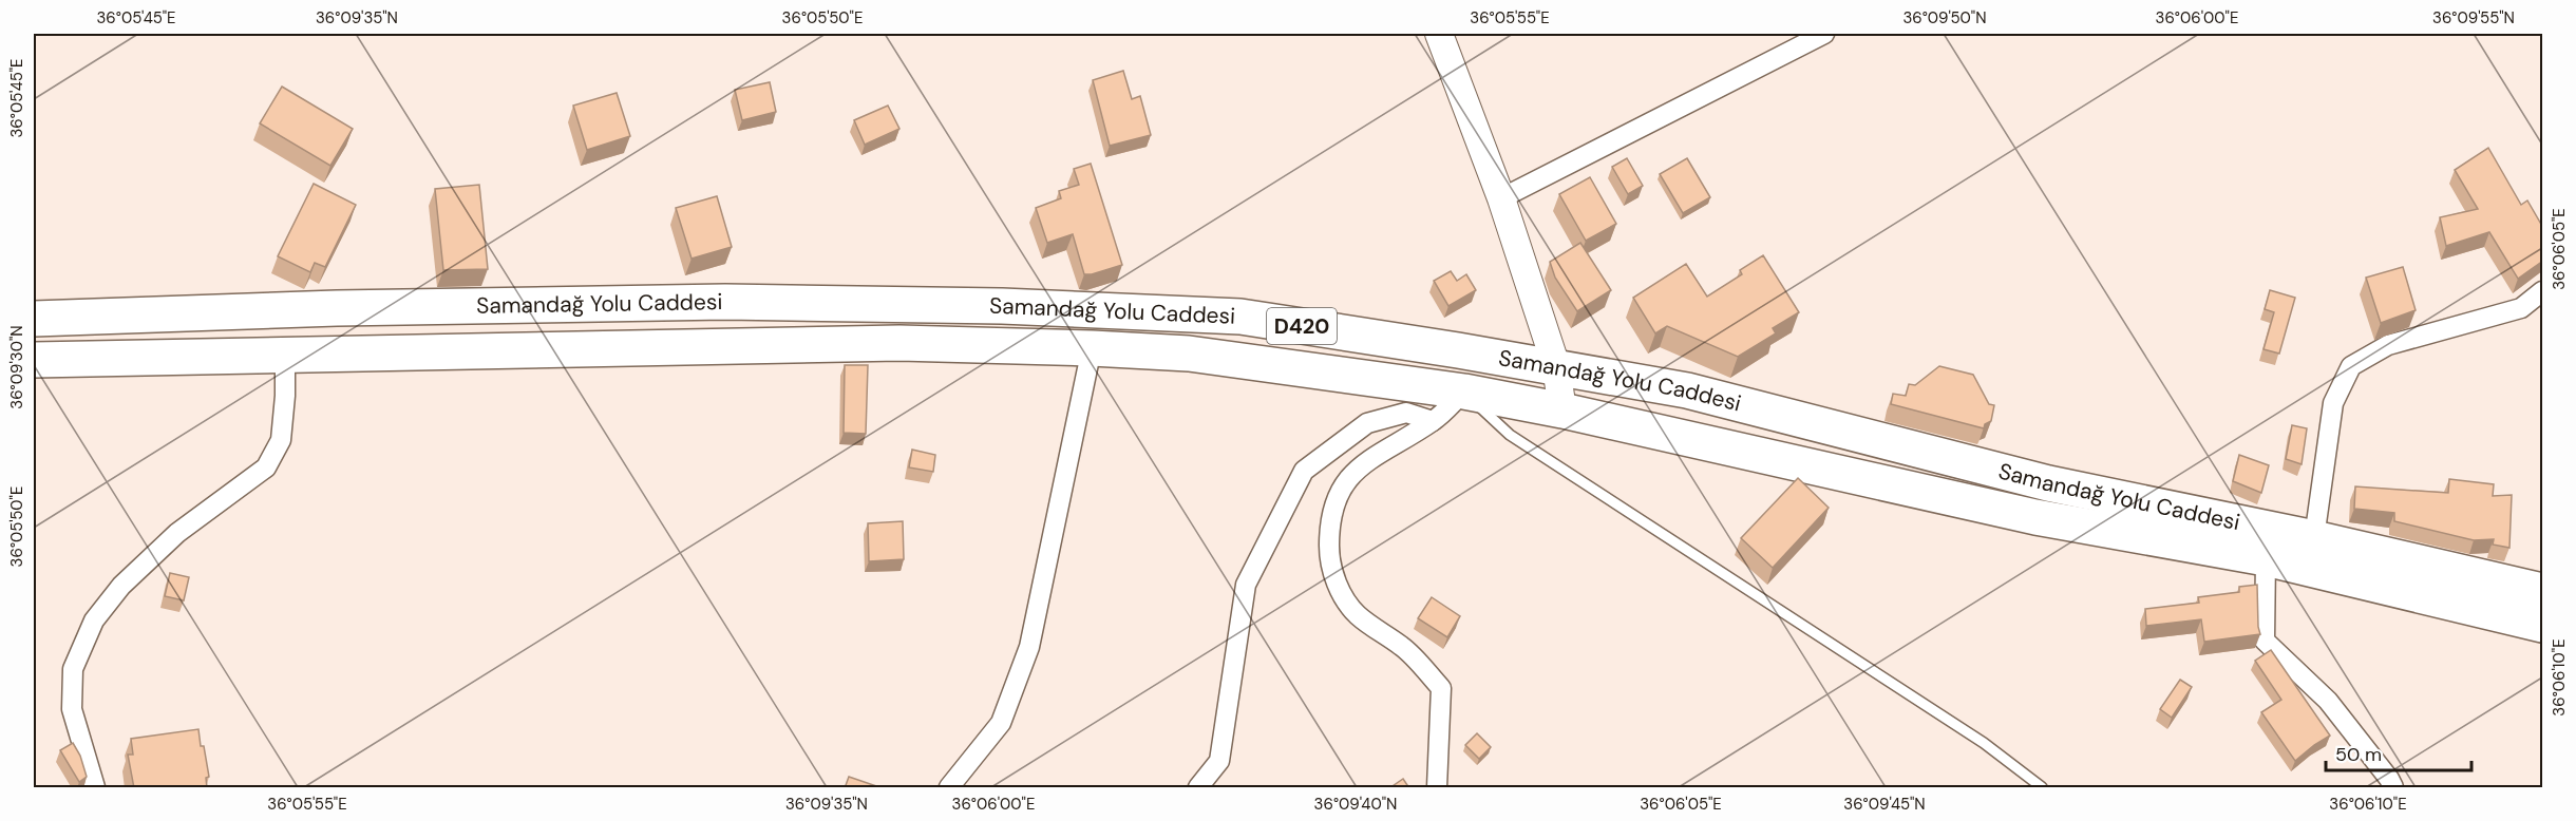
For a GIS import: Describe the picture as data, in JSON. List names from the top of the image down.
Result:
{
  "streets": {
    "highway": ["Samandağ Yolu Caddesi", "D420"]
  },
  "scale_bar": "50 m",
  "coordinates": [
    "36°05'45\"E",
    "36°09'35\"N",
    "36°05'50\"E",
    "36°05'55\"E",
    "36°09'50\"N",
    "36°06'00\"E",
    "36°09'55\"N",
    "36°06'05\"E",
    "36°09'30\"N",
    "36°06'10\"E",
    "36°09'40\"N",
    "36°09'45\"N"
  ]
}
